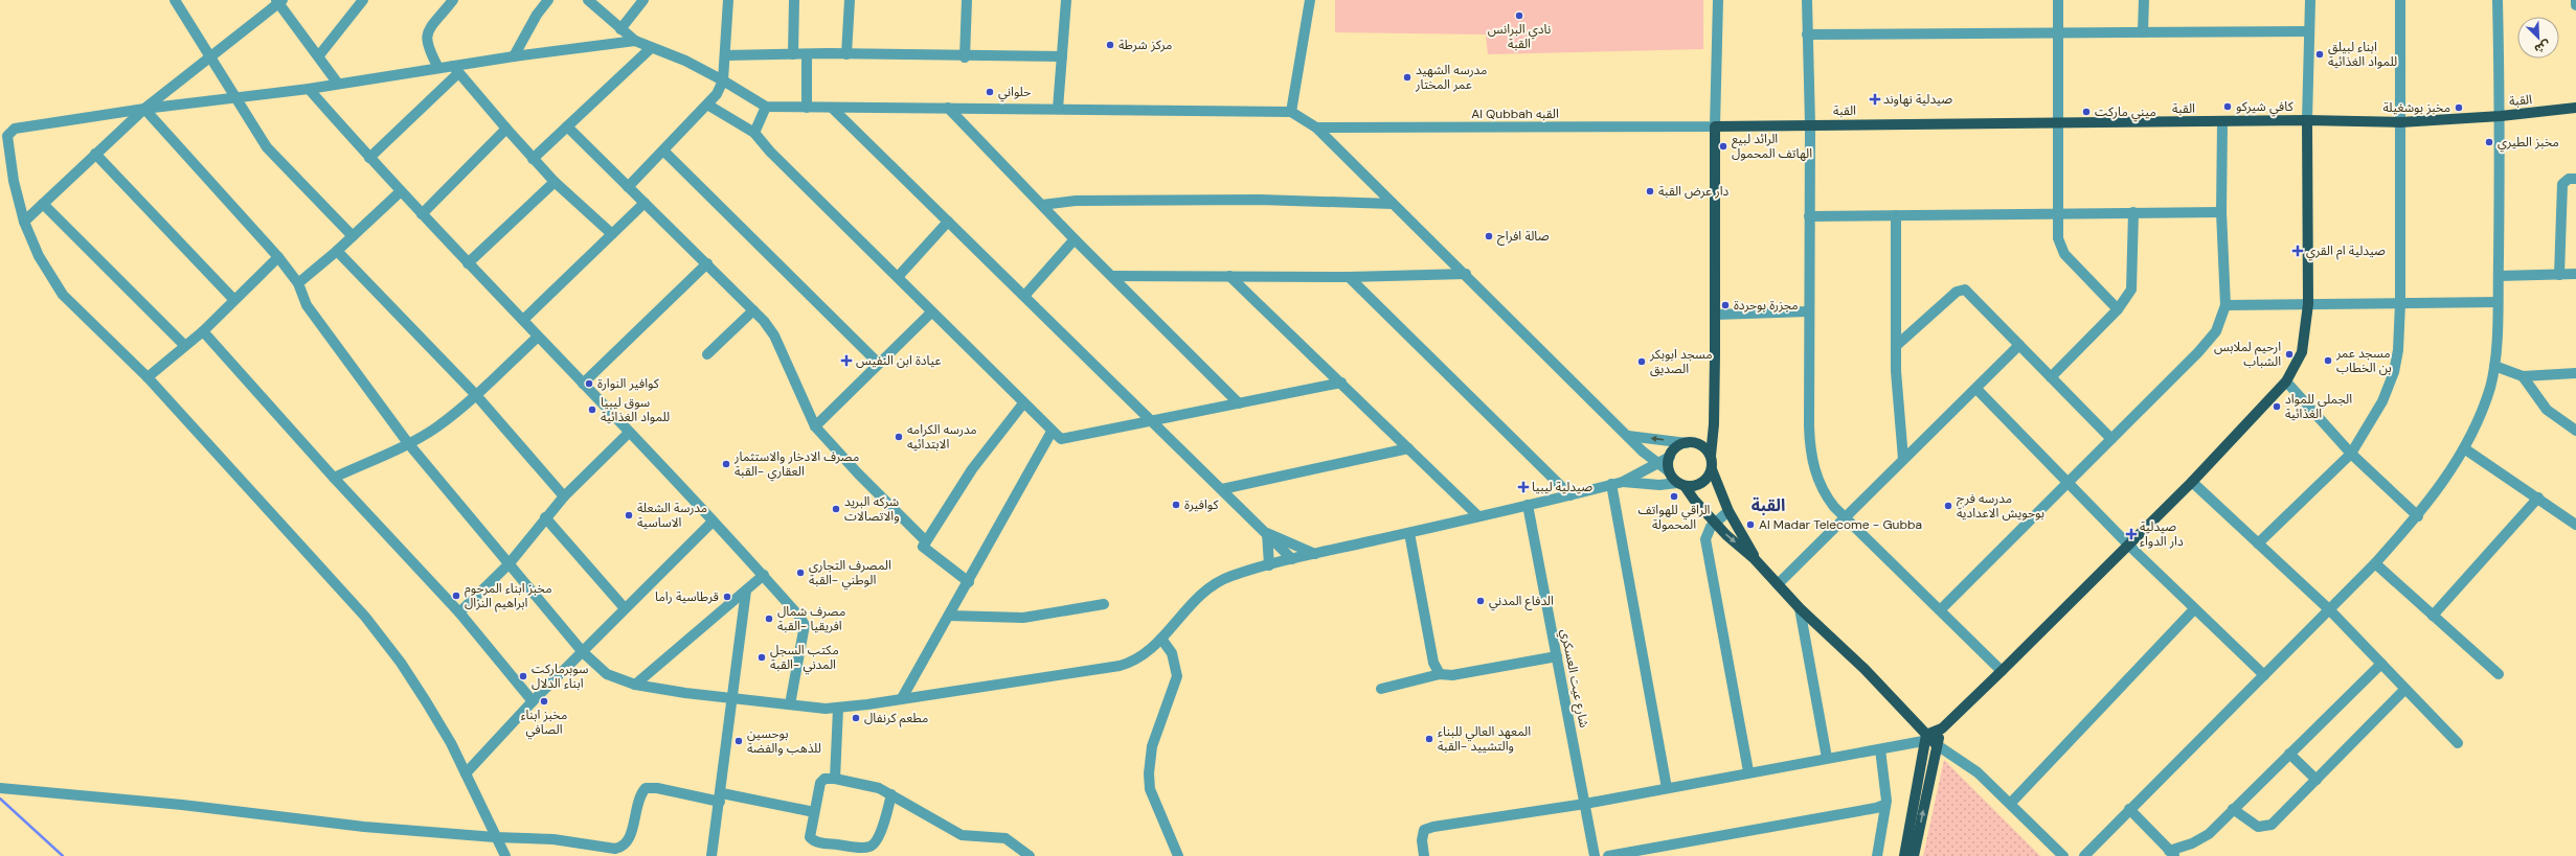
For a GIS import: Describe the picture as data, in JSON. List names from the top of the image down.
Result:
{
  "streets": {
    "main road": ["القبة"],
    "street": ["Al Qubbah القبه", "شارع عيت العسكري"]
  },
  "crossings": [
    ["القبة", "Al Qubbah القبه"]
  ],
  "districts": ["القبة"],
  "places": {
    "other": [
      "نادي البرانس القبة",
      "مركز شرطة",
      "ابناء لبيلق للمواد الغذائية",
      "مدرسه الشهيد عمر المختار",
      "حلواني",
      "كافي شيركو",
      "مخبز بوشغيلة",
      "ميني ماركت",
      "مخبز الطيري",
      "الرائد لبيع الهاتف المحمول",
      "دار عرض القبة",
      "صالة افراح",
      "مجزرة بوحردة",
      "ارحيم لملابس الشباب",
      "مسجد عمر بن الخطاب",
      "مسجد ابوبكر الصديق",
      "كوافير النوارة",
      "الجملي للمواد الغذائية",
      "سوق ليبيا للمواد الغذائية",
      "مدرسه الكرامه الابتدائيه",
      "مصرف الادخار والاستثمار العقاري -القبة",
      "الراقي للهواتف المحمولة",
      "كوافيرة",
      "مدرسه فرج بوحويش الاعدادية",
      "شركه البريد والاتصالات",
      "مدرسة الشعلة الاساسية",
      "Al Madar Telecome - Gubba",
      "المصرف التجاري الوطني -القبة",
      "مخبز ابناء المرحوم ابراهيم النزال",
      "قرطاسية راما",
      "الدفاع المدني",
      "مصرف شمال افريقيا -القبة",
      "مكتب السجل المدني -القبة",
      "سوبرماركت ابناء الدلال",
      "مخبز ابناء الصافي",
      "مطعم كرنفال",
      "المعهد العالي للبناء والتشييد -القبة",
      "بوحسين للذهب والفضة"
    ],
    "health": [
      "صيدلية نهاوند",
      "صيدلية ام القري",
      "عيادة ابن النفيس",
      "صيدلية ليبيا",
      "صيدلية دار الدواء"
    ]
  },
  "north": "bottom right"
}
